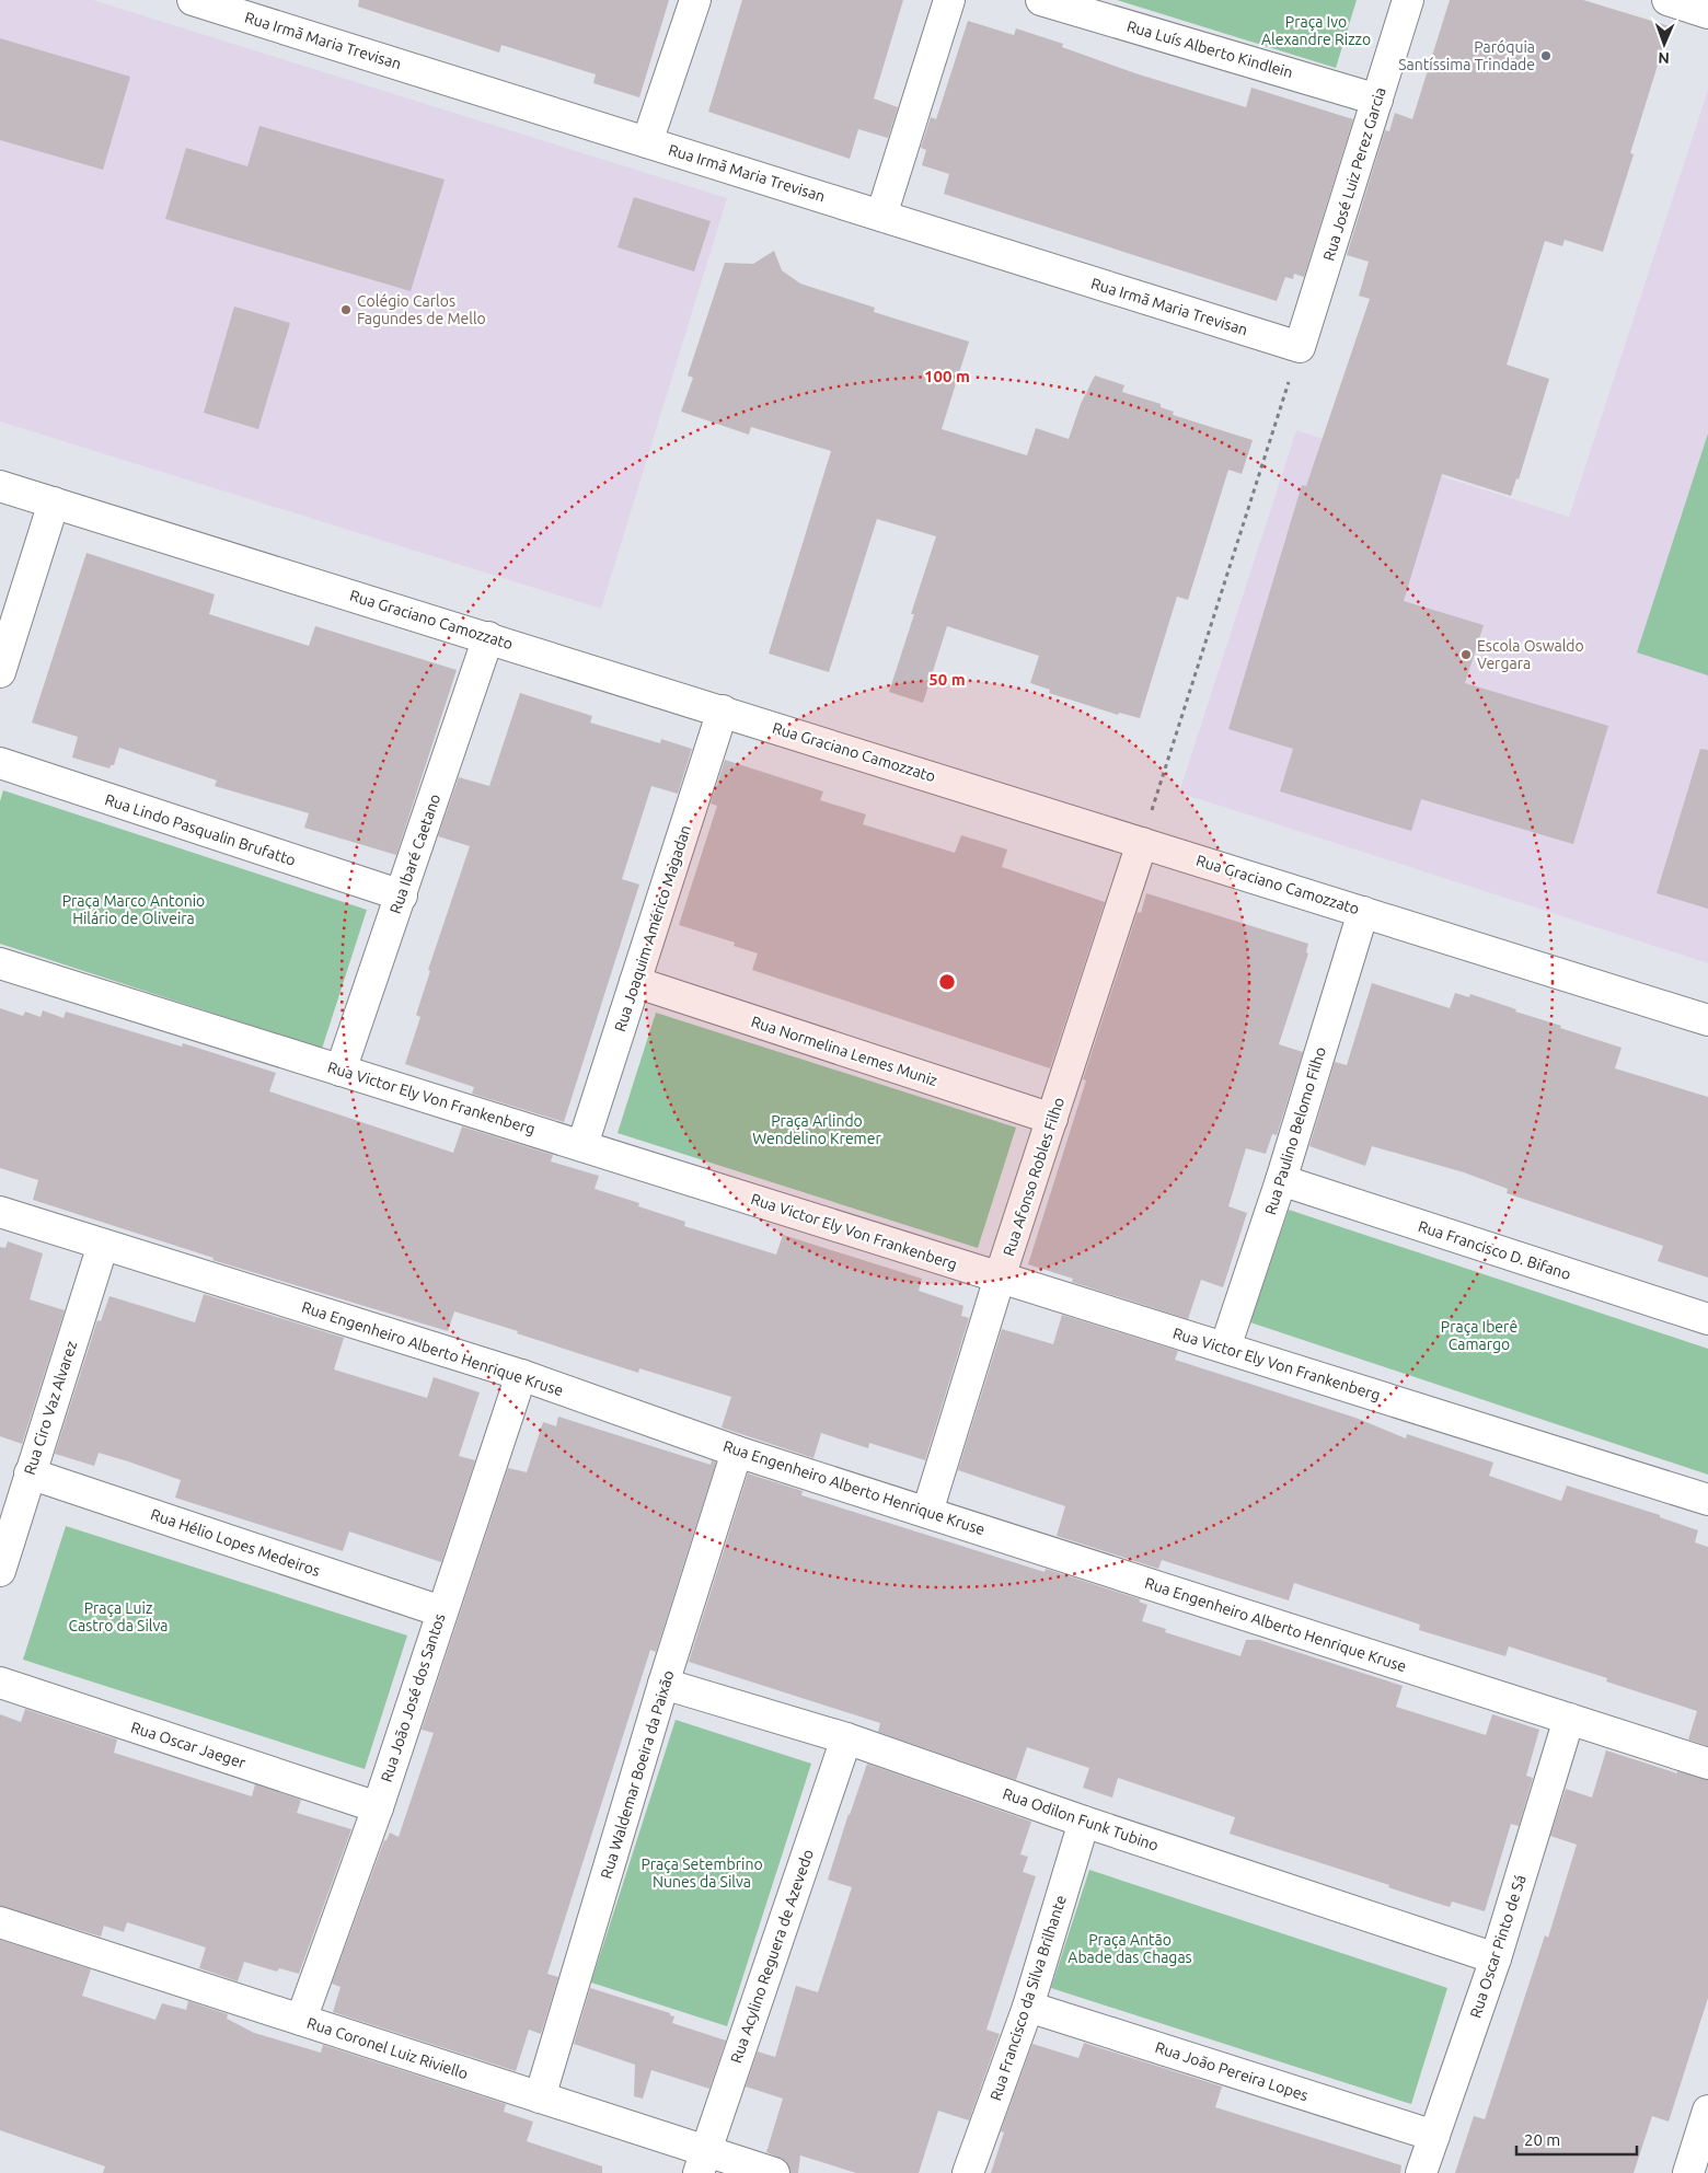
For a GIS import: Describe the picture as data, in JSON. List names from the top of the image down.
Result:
{
  "streets": {
    "street": [
      "Rua Irmã Maria Trevisan",
      "Rua Luís Alberto Kindlein",
      "Rua José Luiz Perez Garcia",
      "Rua Graciano Camozzato",
      "Rua Lindo Pasqualin Brufatto",
      "Rua Ibaré Caetano",
      "Rua Joaquim Américo Magadan",
      "Rua Normelina Lemes Muniz",
      "Rua Victor Ely Von Frankenberg",
      "Rua Paulino Belomo Filho",
      "Rua Afonso Robles Filho",
      "Rua Francisco D. Bifano",
      "Rua Engenheiro Alberto Henrique Kruse",
      "Rua Ciro Vaz Alvarez",
      "Rua Hélio Lopes Medeiros",
      "Rua João José dos Santos",
      "Rua Oscar Jaeger",
      "Rua Waldemar Boeira da Paixão",
      "Rua Odilon Funk Tubino",
      "Rua Oscar Pinto de Sá",
      "Rua Acylino Reguera de Azevedo",
      "Rua Francisco da Silva Brilhante",
      "Rua Coronel Luiz Riviello",
      "Rua João Pereira Lopes"
    ]
  },
  "crossings": [
    ["Rua Irmã Maria Trevisan", "Rua José Luiz Perez Garcia"],
    ["Rua Luís Alberto Kindlein", "Rua José Luiz Perez Garcia"],
    ["Rua Graciano Camozzato", "Rua Ibaré Caetano"],
    ["Rua Graciano Camozzato", "Rua Joaquim Américo Magadan"],
    ["Rua Graciano Camozzato", "Rua Paulino Belomo Filho"],
    ["Rua Graciano Camozzato", "Rua Afonso Robles Filho"],
    ["Rua Lindo Pasqualin Brufatto", "Rua Ibaré Caetano"],
    ["Rua Ibaré Caetano", "Rua Victor Ely Von Frankenberg"],
    ["Rua Joaquim Américo Magadan", "Rua Normelina Lemes Muniz"],
    ["Rua Joaquim Américo Magadan", "Rua Victor Ely Von Frankenberg"],
    ["Rua Normelina Lemes Muniz", "Rua Afonso Robles Filho"],
    ["Rua Victor Ely Von Frankenberg", "Rua Paulino Belomo Filho"],
    ["Rua Victor Ely Von Frankenberg", "Rua Afonso Robles Filho"],
    ["Rua Paulino Belomo Filho", "Rua Francisco D. Bifano"],
    ["Rua Afonso Robles Filho", "Rua Engenheiro Alberto Henrique Kruse"],
    ["Rua Engenheiro Alberto Henrique Kruse", "Rua Ciro Vaz Alvarez"],
    ["Rua Engenheiro Alberto Henrique Kruse", "Rua João José dos Santos"],
    ["Rua Engenheiro Alberto Henrique Kruse", "Rua Waldemar Boeira da Paixão"],
    ["Rua Engenheiro Alberto Henrique Kruse", "Rua Oscar Pinto de Sá"],
    ["Rua Ciro Vaz Alvarez", "Rua Hélio Lopes Medeiros"],
    ["Rua Hélio Lopes Medeiros", "Rua João José dos Santos"],
    ["Rua João José dos Santos", "Rua Oscar Jaeger"],
    ["Rua João José dos Santos", "Rua Coronel Luiz Riviello"],
    ["Rua Waldemar Boeira da Paixão", "Rua Odilon Funk Tubino"],
    ["Rua Waldemar Boeira da Paixão", "Rua Coronel Luiz Riviello"],
    ["Rua Odilon Funk Tubino", "Rua Oscar Pinto de Sá"],
    ["Rua Odilon Funk Tubino", "Rua Acylino Reguera de Azevedo"],
    ["Rua Odilon Funk Tubino", "Rua Francisco da Silva Brilhante"],
    ["Rua Oscar Pinto de Sá", "Rua João Pereira Lopes"],
    ["Rua Acylino Reguera de Azevedo", "Rua Coronel Luiz Riviello"],
    ["Rua Francisco da Silva Brilhante", "Rua João Pereira Lopes"]
  ],
  "parks": [
    "Praça Ivo Alexandre Rizzo",
    "Praça Marco Antonio Hilário de Oliveira",
    "Praça Arlindo Wendelino Kremer",
    "Praça Iberê Camargo",
    "Praça Luiz Castro da Silva",
    "Praça Setembrino Nunes da Silva",
    "Praça Antão Abade das Chagas"
  ],
  "places": ["Paróquia Santíssima Trindade", "Colégio Carlos Fagundes de Mello", "Escola Oswaldo Vergara"],
  "scale_bar": "20 m",
  "north": "bottom",
  "rings": ["100 m", "50 m"]
}
